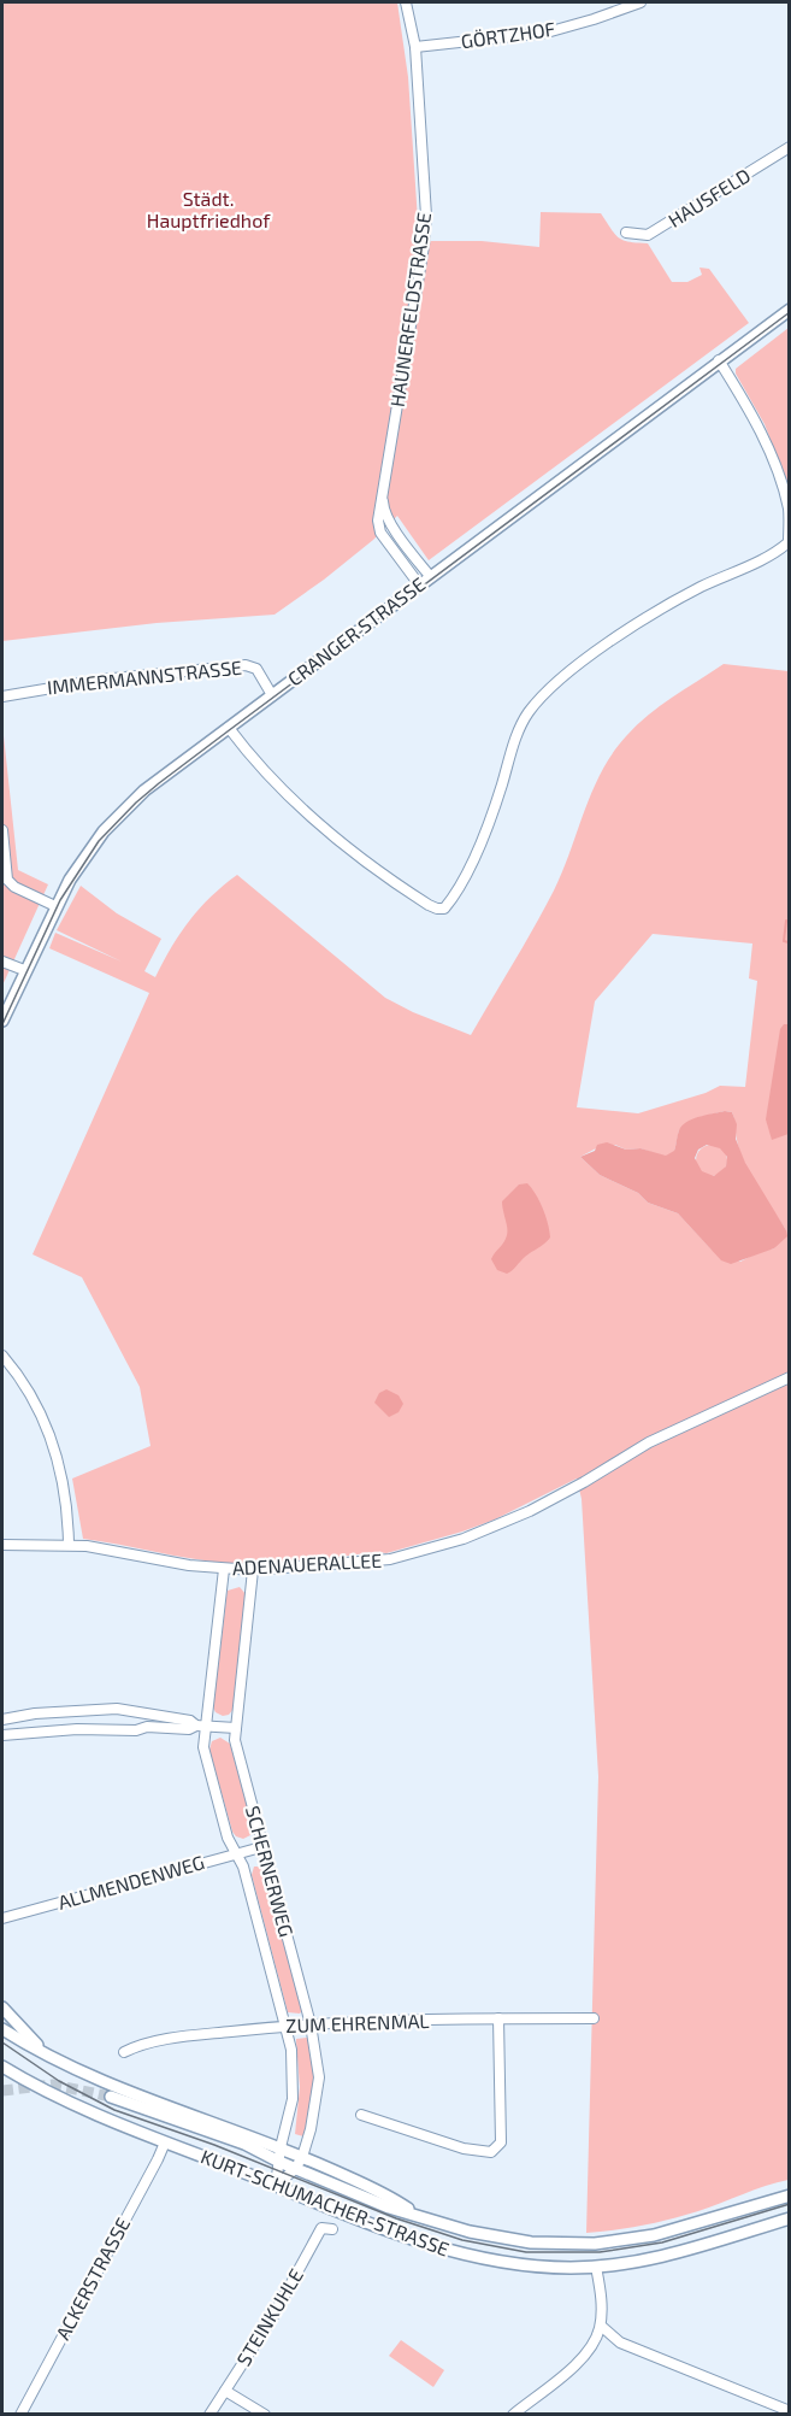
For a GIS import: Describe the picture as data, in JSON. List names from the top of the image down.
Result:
{
  "streets": {
    "main road": ["CRANGER STRASSE", "KURT-SCHUMACHER-STRASSE"],
    "street": [
      "GÖRTZHOF",
      "HAUSFELD",
      "HAUNERFELDSTRASSE",
      "IMMERMANNSTRASSE",
      "ADENAUERALLEE",
      "SCHERNERWEG",
      "ALLMENDENWEG",
      "ZUM EHRENMAL",
      "ACKERSTRASSE",
      "STEINKUHLE"
    ]
  },
  "crossings": [
    ["GÖRTZHOF", "HAUNERFELDSTRASSE"],
    ["HAUNERFELDSTRASSE", "CRANGER STRASSE"],
    ["CRANGER STRASSE", "IMMERMANNSTRASSE"],
    ["ADENAUERALLEE", "SCHERNERWEG"],
    ["SCHERNERWEG", "ALLMENDENWEG"],
    ["SCHERNERWEG", "ZUM EHRENMAL"],
    ["SCHERNERWEG", "KURT-SCHUMACHER-STRASSE"],
    ["KURT-SCHUMACHER-STRASSE", "ACKERSTRASSE"]
  ],
  "parks": ["Städt. Hauptfriedhof"]
}
